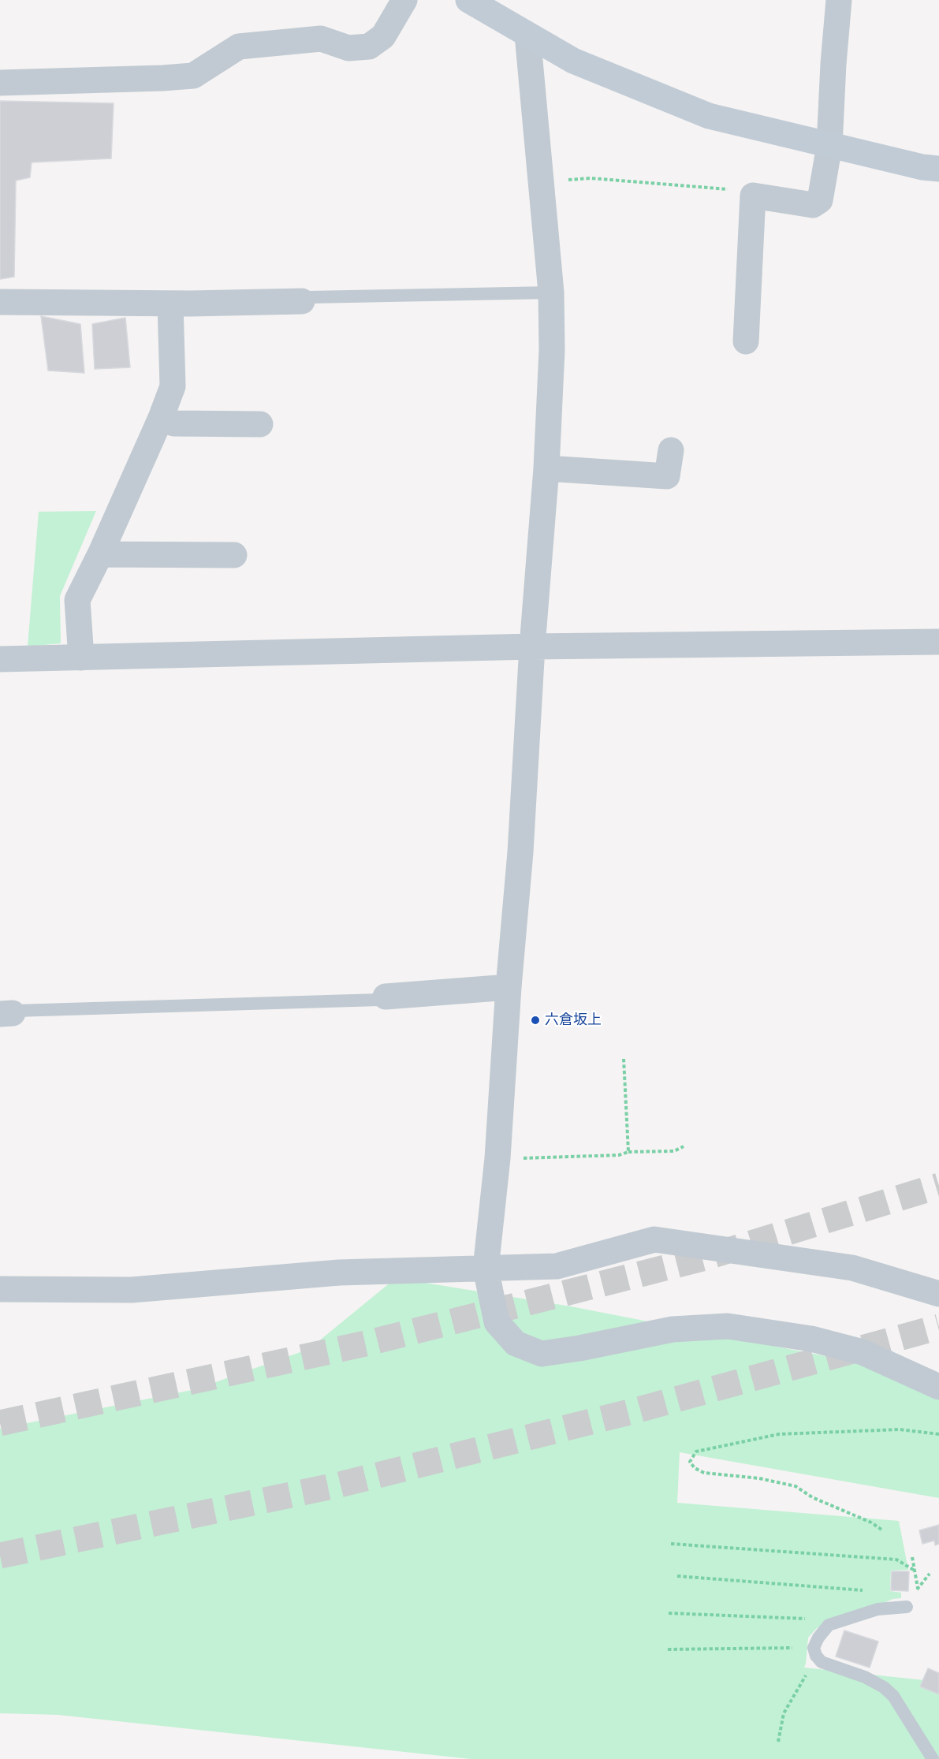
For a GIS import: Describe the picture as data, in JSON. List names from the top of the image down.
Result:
{
  "places": ["六倉坂上"]
}
